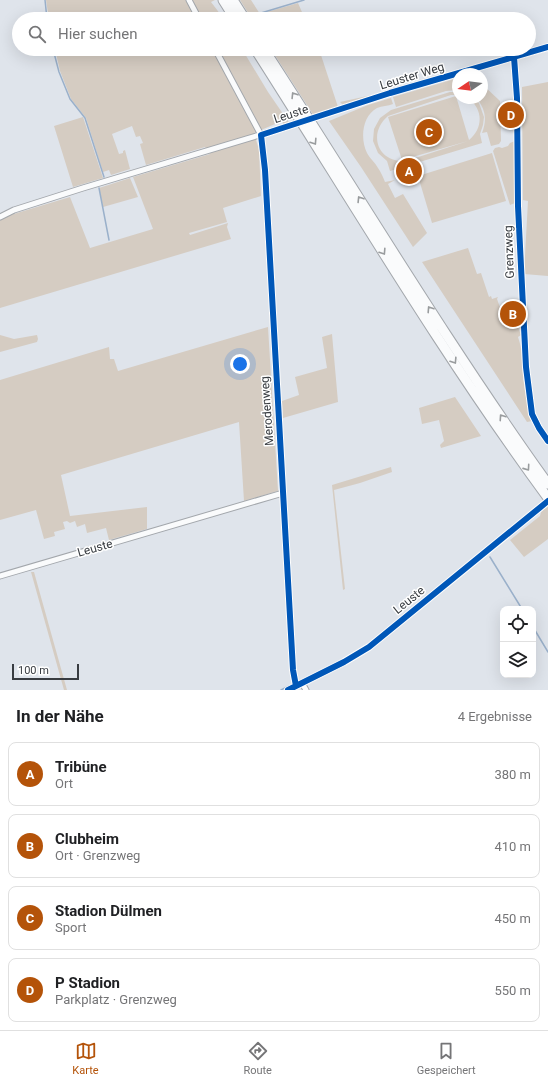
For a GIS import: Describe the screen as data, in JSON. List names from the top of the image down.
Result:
{
  "streets": {
    "street": [
      "Leuster Weg",
      "Leuste",
      "Grenzweg",
      "Merodenweg"
    ]
  },
  "crossings": [
    ["Leuster Weg", "Leuste"],
    ["Leuster Weg", "Grenzweg"],
    ["Leuste", "Merodenweg"]
  ],
  "scale_bar": "100 m",
  "north": "left",
  "page": {
    "search": "Hier suchen",
    "pins": [
      "D",
      "C",
      "A",
      "B"
    ],
    "scale": "100 m",
    "heading": ["In der Nähe", "4 Ergebnisse"],
    "list": [
      {
        "mark": "A",
        "name": "Tribüne",
        "note": "Ort",
        "value": "380 m"
      },
      {
        "mark": "B",
        "name": "Clubheim",
        "note": "Ort · Grenzweg",
        "value": "410 m"
      },
      {
        "mark": "C",
        "name": "Stadion Dülmen",
        "note": "Sport",
        "value": "450 m"
      },
      {
        "mark": "D",
        "name": "P Stadion",
        "note": "Parkplatz · Grenzweg",
        "value": "550 m"
      }
    ],
    "nav": ["Karte", "Route", "Gespeichert"]
  }
}
